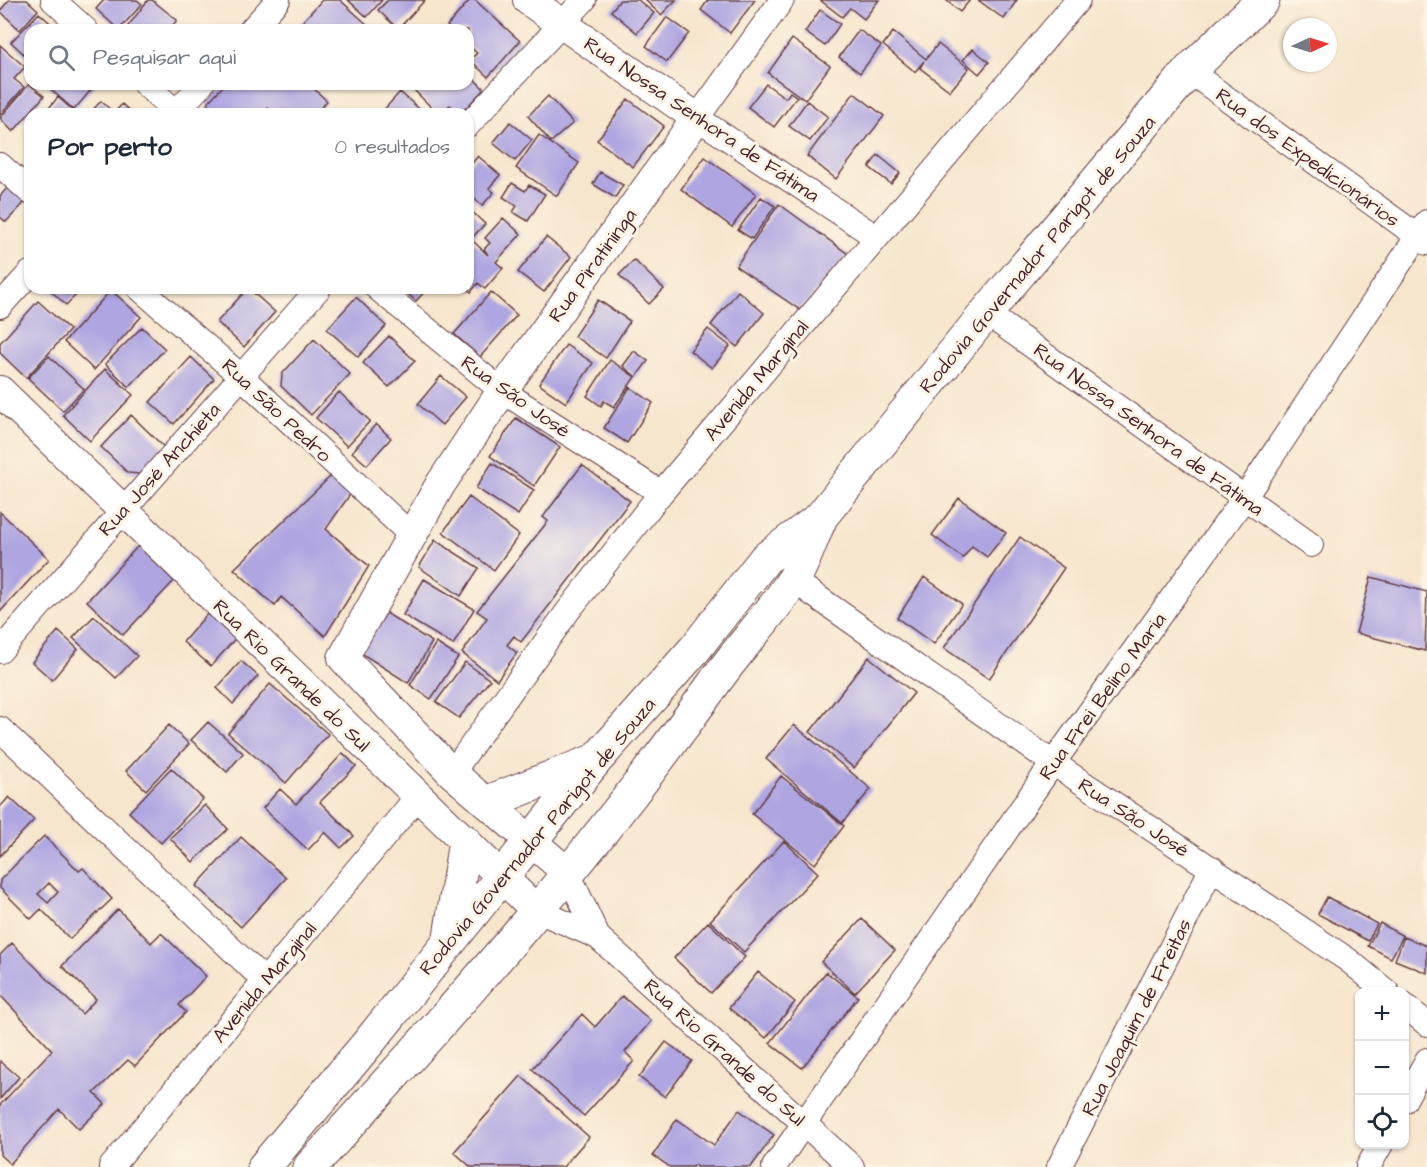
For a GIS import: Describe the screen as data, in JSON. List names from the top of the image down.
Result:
{
  "streets": {
    "main road": ["Rodovia Governador Parigot de Souza"],
    "street": [
      "Rua Nossa Senhora de Fátima",
      "Rua dos Expedicionários",
      "Rua Piratininga",
      "Avenida Marginal",
      "Rua São José",
      "Rua São Pedro",
      "Rua José Anchieta",
      "Rua Rio Grande do Sul",
      "Rua Frei Belino Maria",
      "Rua Joaquim de Freitas"
    ]
  },
  "crossings": [
    ["Rua Nossa Senhora de Fátima", "Rodovia Governador Parigot de Souza"],
    ["Rua Nossa Senhora de Fátima", "Rua Piratininga"],
    ["Rua Nossa Senhora de Fátima", "Avenida Marginal"],
    ["Rua Nossa Senhora de Fátima", "Rua Frei Belino Maria"],
    ["Rua dos Expedicionários", "Rodovia Governador Parigot de Souza"],
    ["Rua dos Expedicionários", "Rua Frei Belino Maria"],
    ["Rodovia Governador Parigot de Souza", "Rua São José"],
    ["Rodovia Governador Parigot de Souza", "Rua Rio Grande do Sul"],
    ["Rua Piratininga", "Avenida Marginal"],
    ["Rua Piratininga", "Rua São José"],
    ["Rua Piratininga", "Rua São Pedro"],
    ["Avenida Marginal", "Rua São José"],
    ["Avenida Marginal", "Rua Rio Grande do Sul"],
    ["Rua São José", "Rua Frei Belino Maria"],
    ["Rua São José", "Rua Joaquim de Freitas"],
    ["Rua São Pedro", "Rua José Anchieta"],
    ["Rua José Anchieta", "Rua Rio Grande do Sul"],
    ["Rua Rio Grande do Sul", "Rua Frei Belino Maria"]
  ],
  "north": "right",
  "page": {
    "search": "Pesquisar aqui",
    "heading": ["Por perto", "0 resultados"],
    "map_buttons": ["+", "−"]
  }
}
